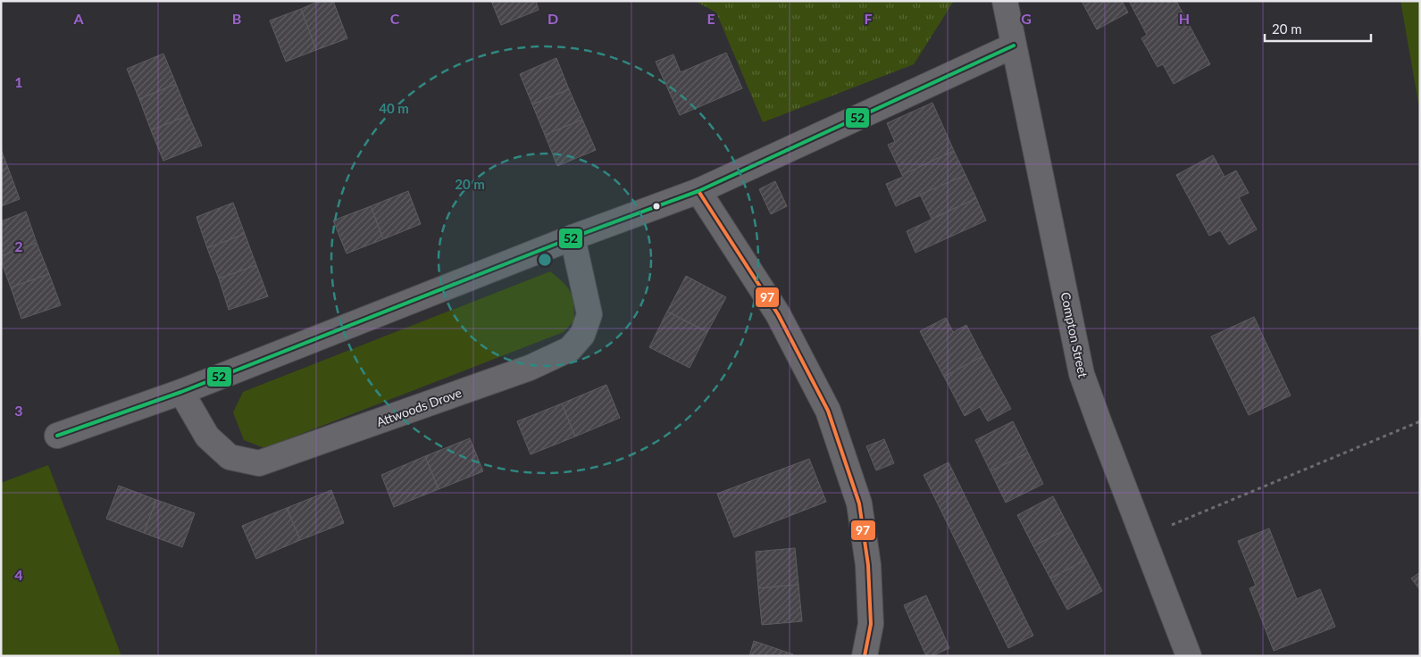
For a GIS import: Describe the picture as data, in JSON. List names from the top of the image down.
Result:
{
  "streets": {
    "street": ["Compton Street", "Attwoods Drove"]
  },
  "lines": ["transit line 52", "transit line 97"],
  "scale_bar": "20 m",
  "grid": {
    "columns": [
      "A",
      "B",
      "C",
      "D",
      "E",
      "F",
      "G",
      "H"
    ],
    "rows": [
      "1",
      "2",
      "3",
      "4"
    ]
  },
  "rings": ["40 m", "20 m"]
}
